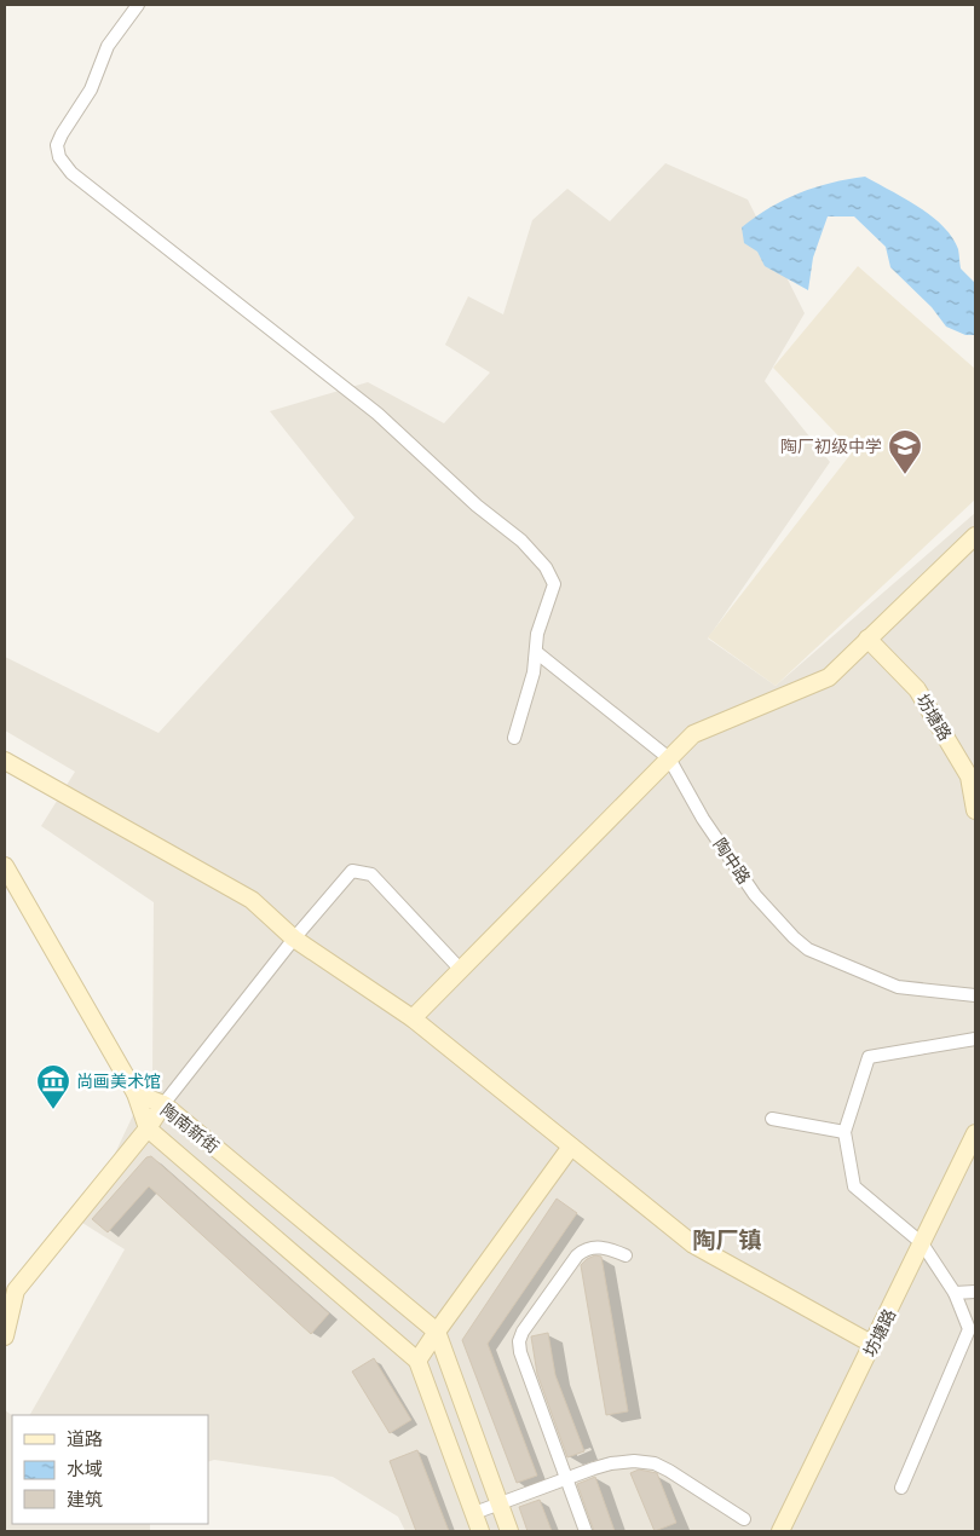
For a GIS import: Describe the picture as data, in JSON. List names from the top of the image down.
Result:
{
  "streets": {
    "street": ["坊塘路", "陶中路", "陶南新街"]
  },
  "districts": ["陶厂镇"],
  "places": {
    "school or university": ["陶厂初级中学"],
    "museum": ["尚画美术馆"]
  },
  "legend": ["道路", "水域", "建筑"]
}
